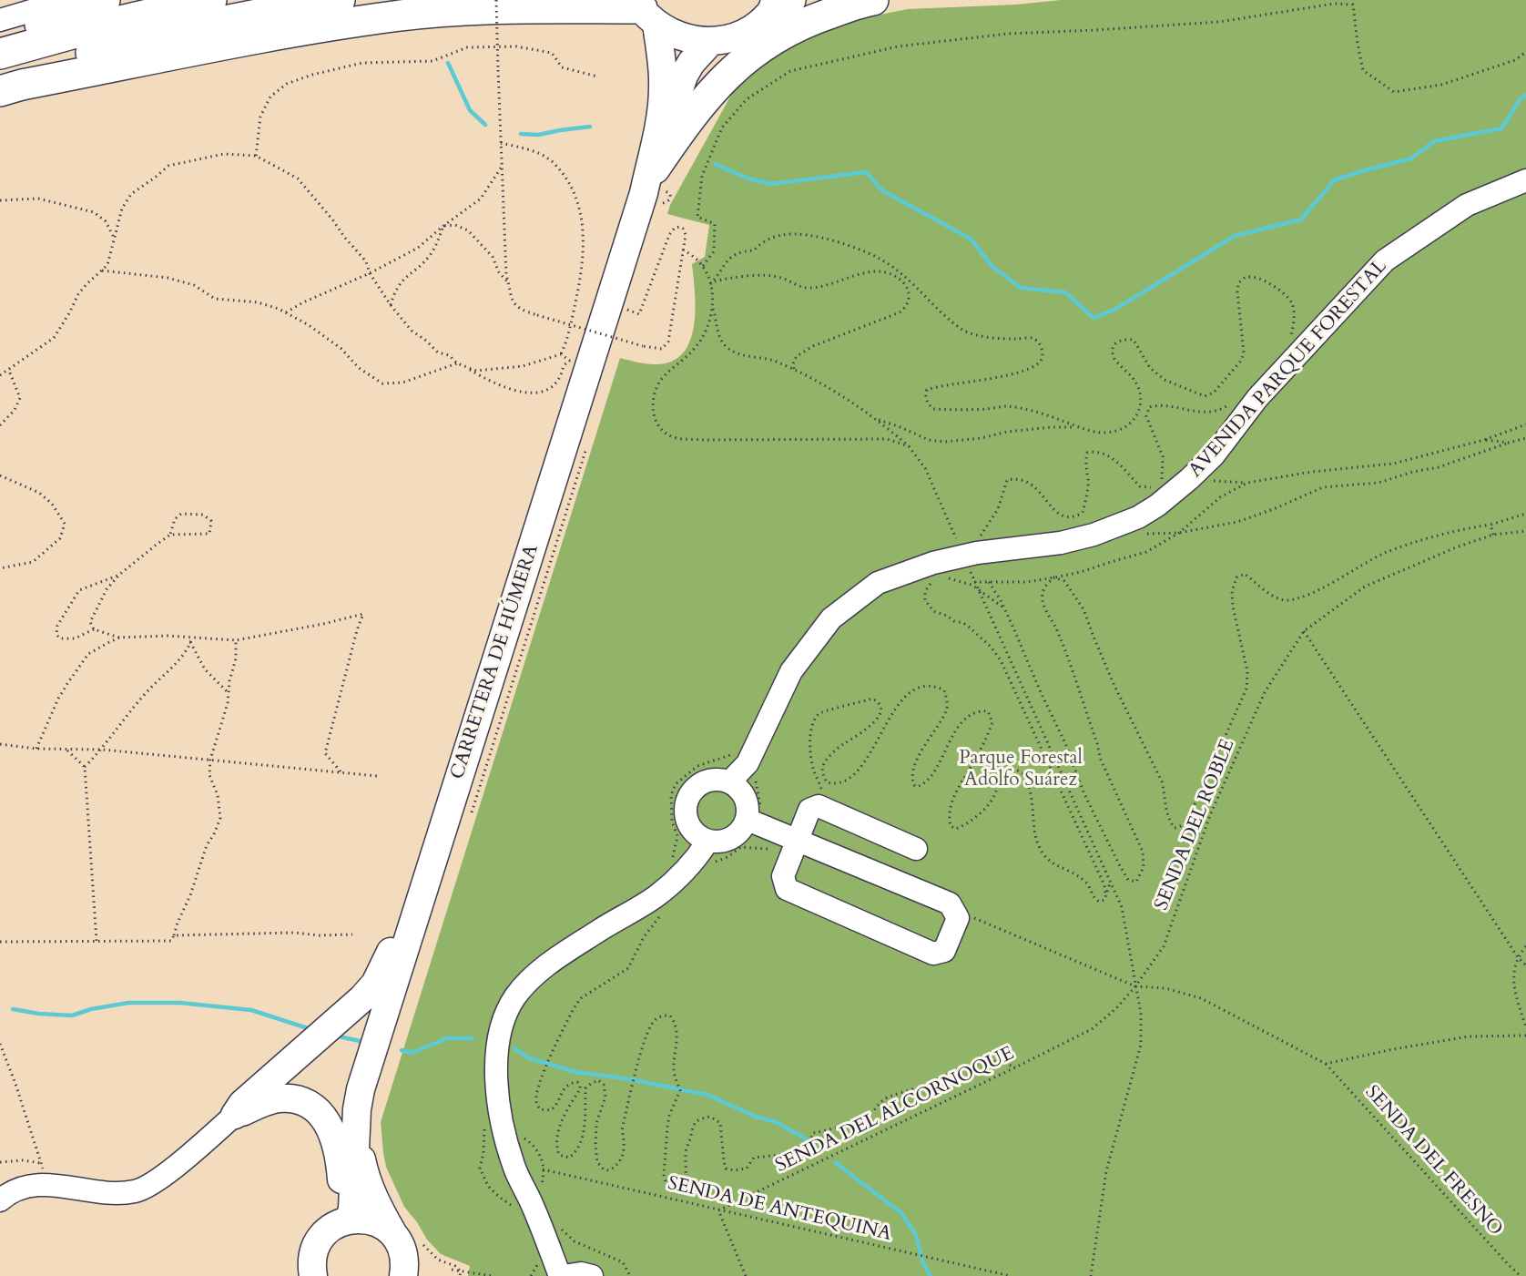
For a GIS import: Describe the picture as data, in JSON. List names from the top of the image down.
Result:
{
  "streets": {
    "main road": ["CARRETERA DE HÚMERA"],
    "street": ["AVENIDA PARQUE FORESTAL"],
    "path": [
      "SENDA DEL ROBLE",
      "SENDA DEL ALCORNOQUE",
      "SENDA DEL FRESNO",
      "SENDA DE ANTEQUINA"
    ]
  },
  "crossings": [
    ["SENDA DEL ROBLE", "SENDA DEL ALCORNOQUE"],
    ["SENDA DEL ROBLE", "SENDA DEL FRESNO"],
    ["SENDA DEL ALCORNOQUE", "SENDA DEL FRESNO"],
    ["SENDA DEL ALCORNOQUE", "SENDA DE ANTEQUINA"]
  ],
  "parks": ["Parque Forestal Adolfo Suárez"]
}
